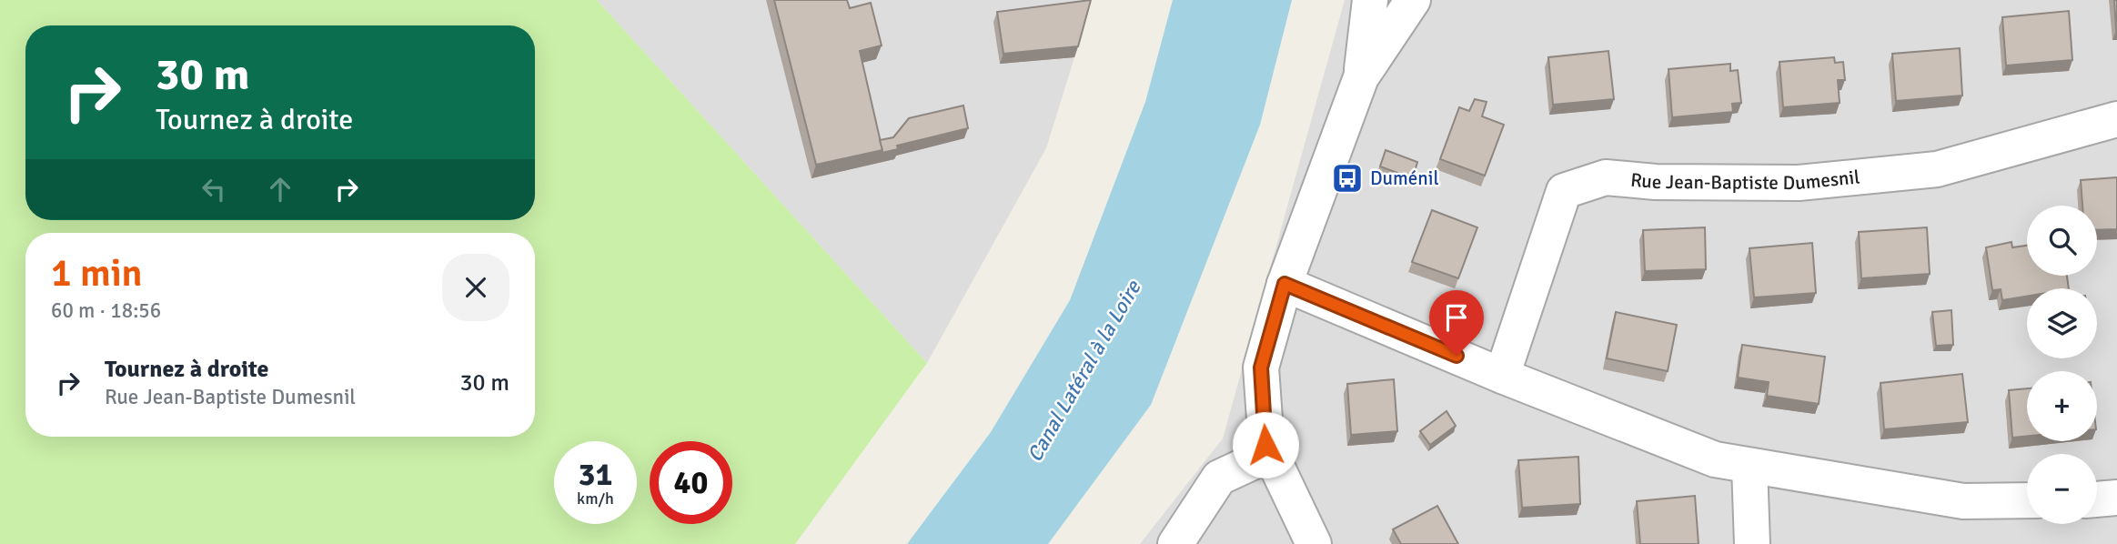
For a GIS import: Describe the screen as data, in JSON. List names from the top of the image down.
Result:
{
  "streets": {
    "street": ["Rue Jean-Baptiste Dumesnil"]
  },
  "water": ["Canal Latéral à la Loire"],
  "places": {
    "bus stop": ["Duménil"]
  },
  "page": {
    "turn": ["30 m", "Tournez à droite"],
    "map_buttons": ["+", "−"],
    "heading": ["1 min", "60 m · 18:56"],
    "list": [
      {
        "name": "Tournez à droite",
        "note": "Rue Jean-Baptiste Dumesnil",
        "value": "30 m"
      }
    ],
    "speed": "31 km/h",
    "limit": "40"
  }
}
